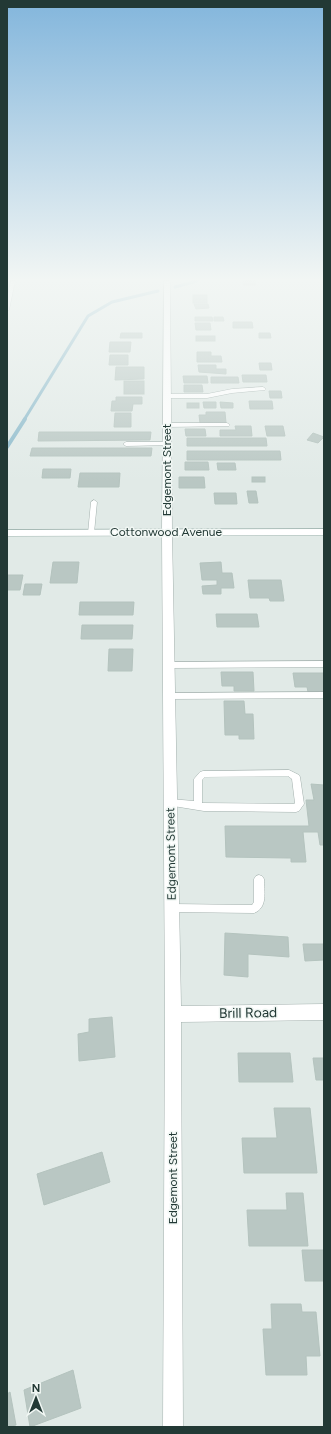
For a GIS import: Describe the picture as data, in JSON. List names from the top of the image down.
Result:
{
  "streets": {
    "street": ["Edgemont Street", "Cottonwood Avenue", "Brill Road"]
  },
  "crossings": [
    ["Edgemont Street", "Cottonwood Avenue"],
    ["Edgemont Street", "Brill Road"]
  ],
  "north": "top"
}
